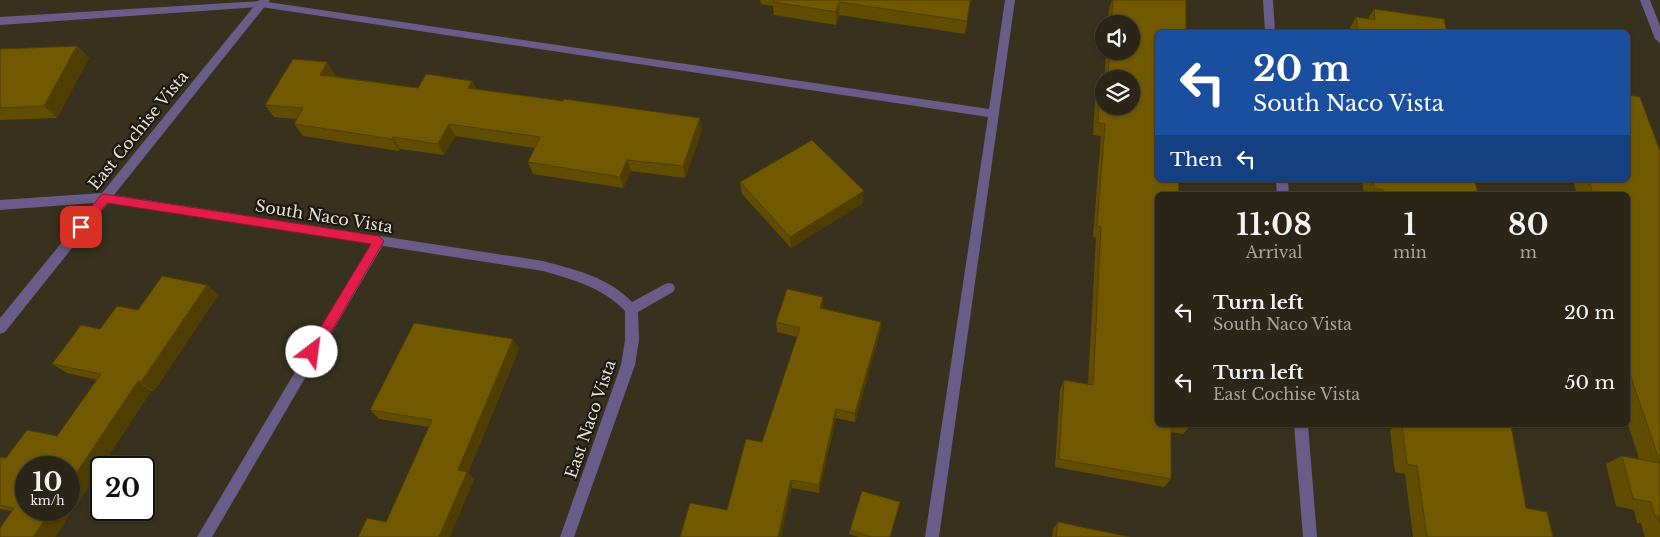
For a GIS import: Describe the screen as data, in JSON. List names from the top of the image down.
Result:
{
  "streets": {
    "street": ["East Cochise Vista", "South Naco Vista", "East Naco Vista"]
  },
  "crossings": [
    ["East Cochise Vista", "South Naco Vista"],
    ["South Naco Vista", "East Naco Vista"]
  ],
  "page": {
    "turn": ["20 m", "South Naco Vista"],
    "then": "Then",
    "eta": [
      "11:08",
      "Arrival",
      "1",
      "min",
      "80",
      "m"
    ],
    "list": [
      {
        "name": "Turn left",
        "note": "South Naco Vista",
        "value": "20 m"
      },
      {
        "name": "Turn left",
        "note": "East Cochise Vista",
        "value": "50 m"
      }
    ],
    "speed": "10 km/h",
    "limit": "20"
  }
}
